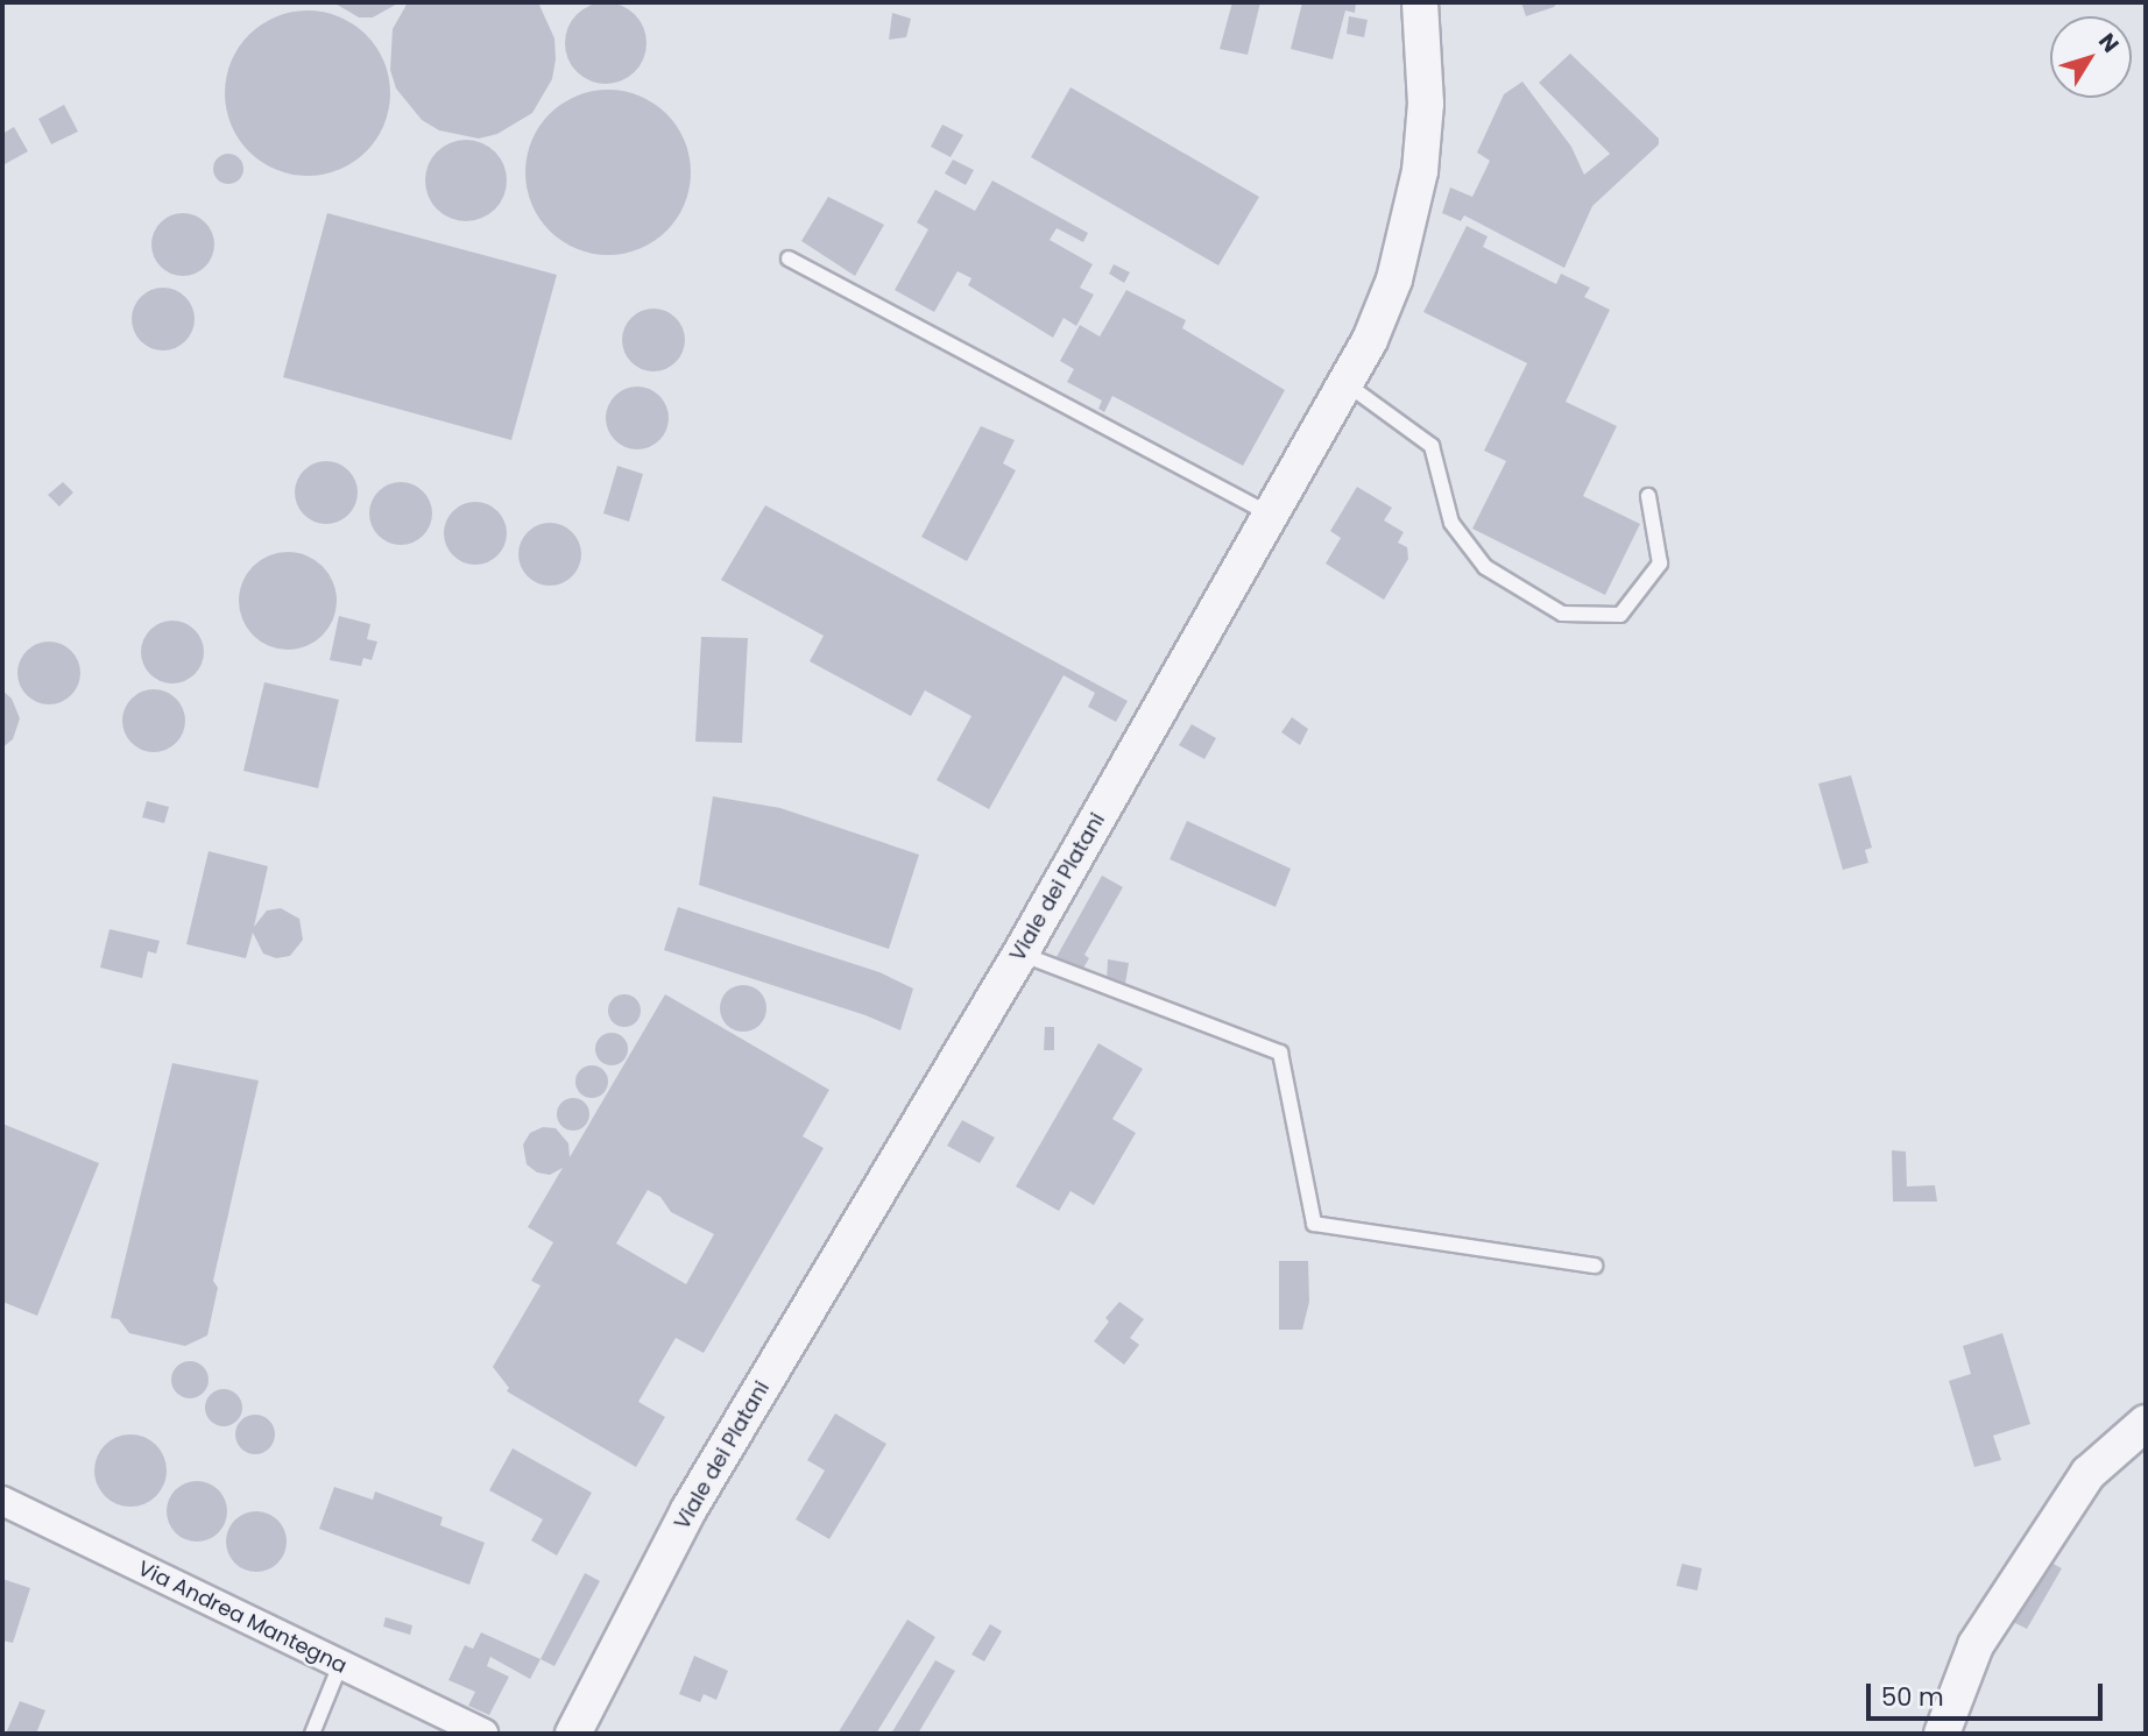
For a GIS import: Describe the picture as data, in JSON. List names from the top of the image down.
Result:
{
  "streets": {
    "street": ["Viale dei Platani", "Via Andrea Mantegna"]
  },
  "scale_bar": "50 m",
  "north": "top right"
}
